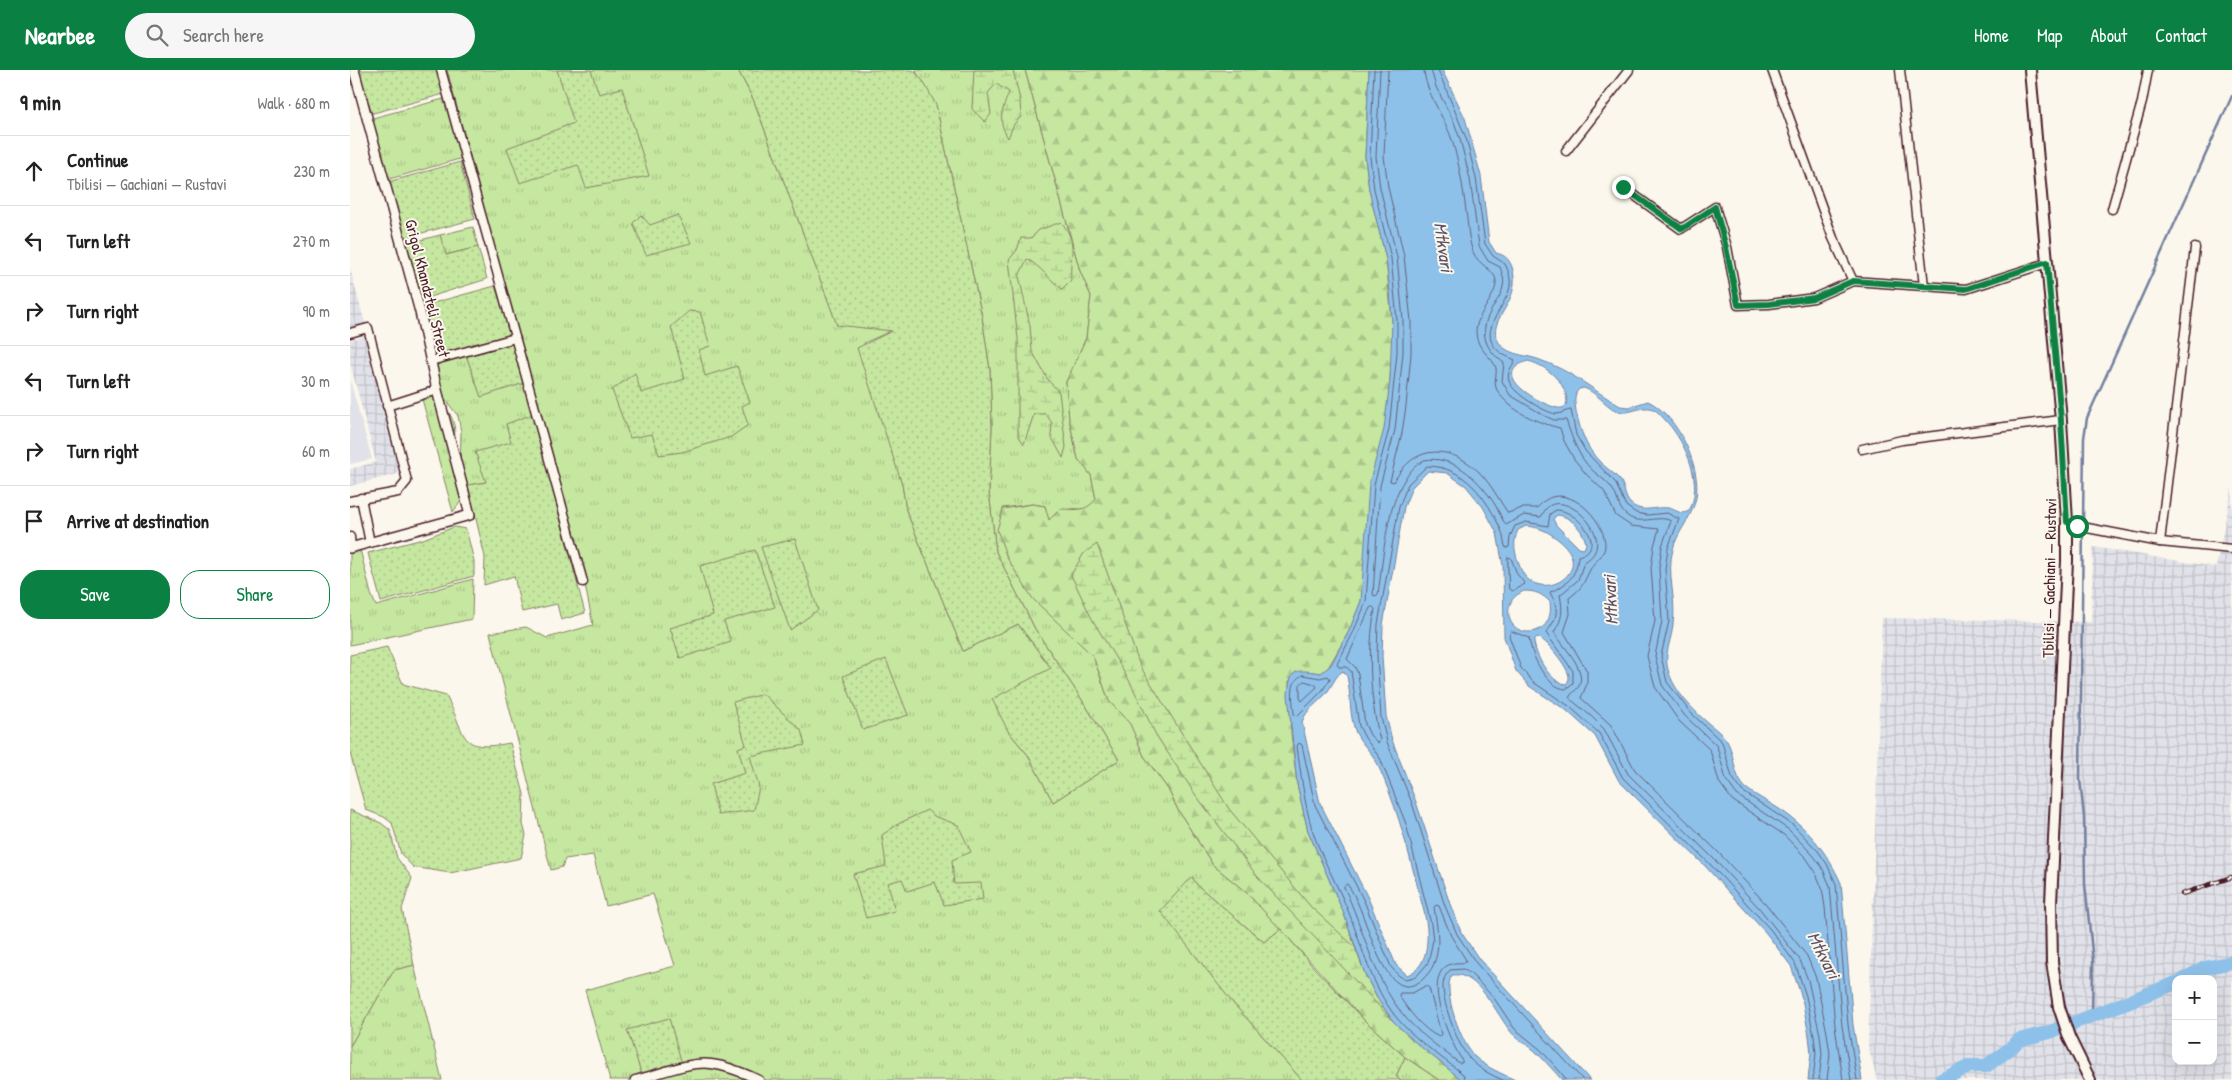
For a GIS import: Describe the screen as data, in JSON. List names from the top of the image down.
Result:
{
  "streets": {
    "main road": ["Tbilisi — Gachiani — Rustavi"],
    "street": ["Grigol Khandzteli Street"]
  },
  "water": ["Mtkvari"],
  "page": {
    "header": "Nearbee",
    "search": "Search here",
    "nav": [
      "Home",
      "Map",
      "About",
      "Contact"
    ],
    "heading": ["9 min", "Walk · 680 m"],
    "list": [
      ["Continue", "Tbilisi — Gachiani — Rustavi", "230 m"],
      ["Turn left", "270 m"],
      ["Turn right", "90 m"],
      ["Turn left", "30 m"],
      ["Turn right", "60 m"],
      "Arrive at destination"
    ],
    "buttons": ["Save", "Share"],
    "map_buttons": ["+", "−"]
  }
}
